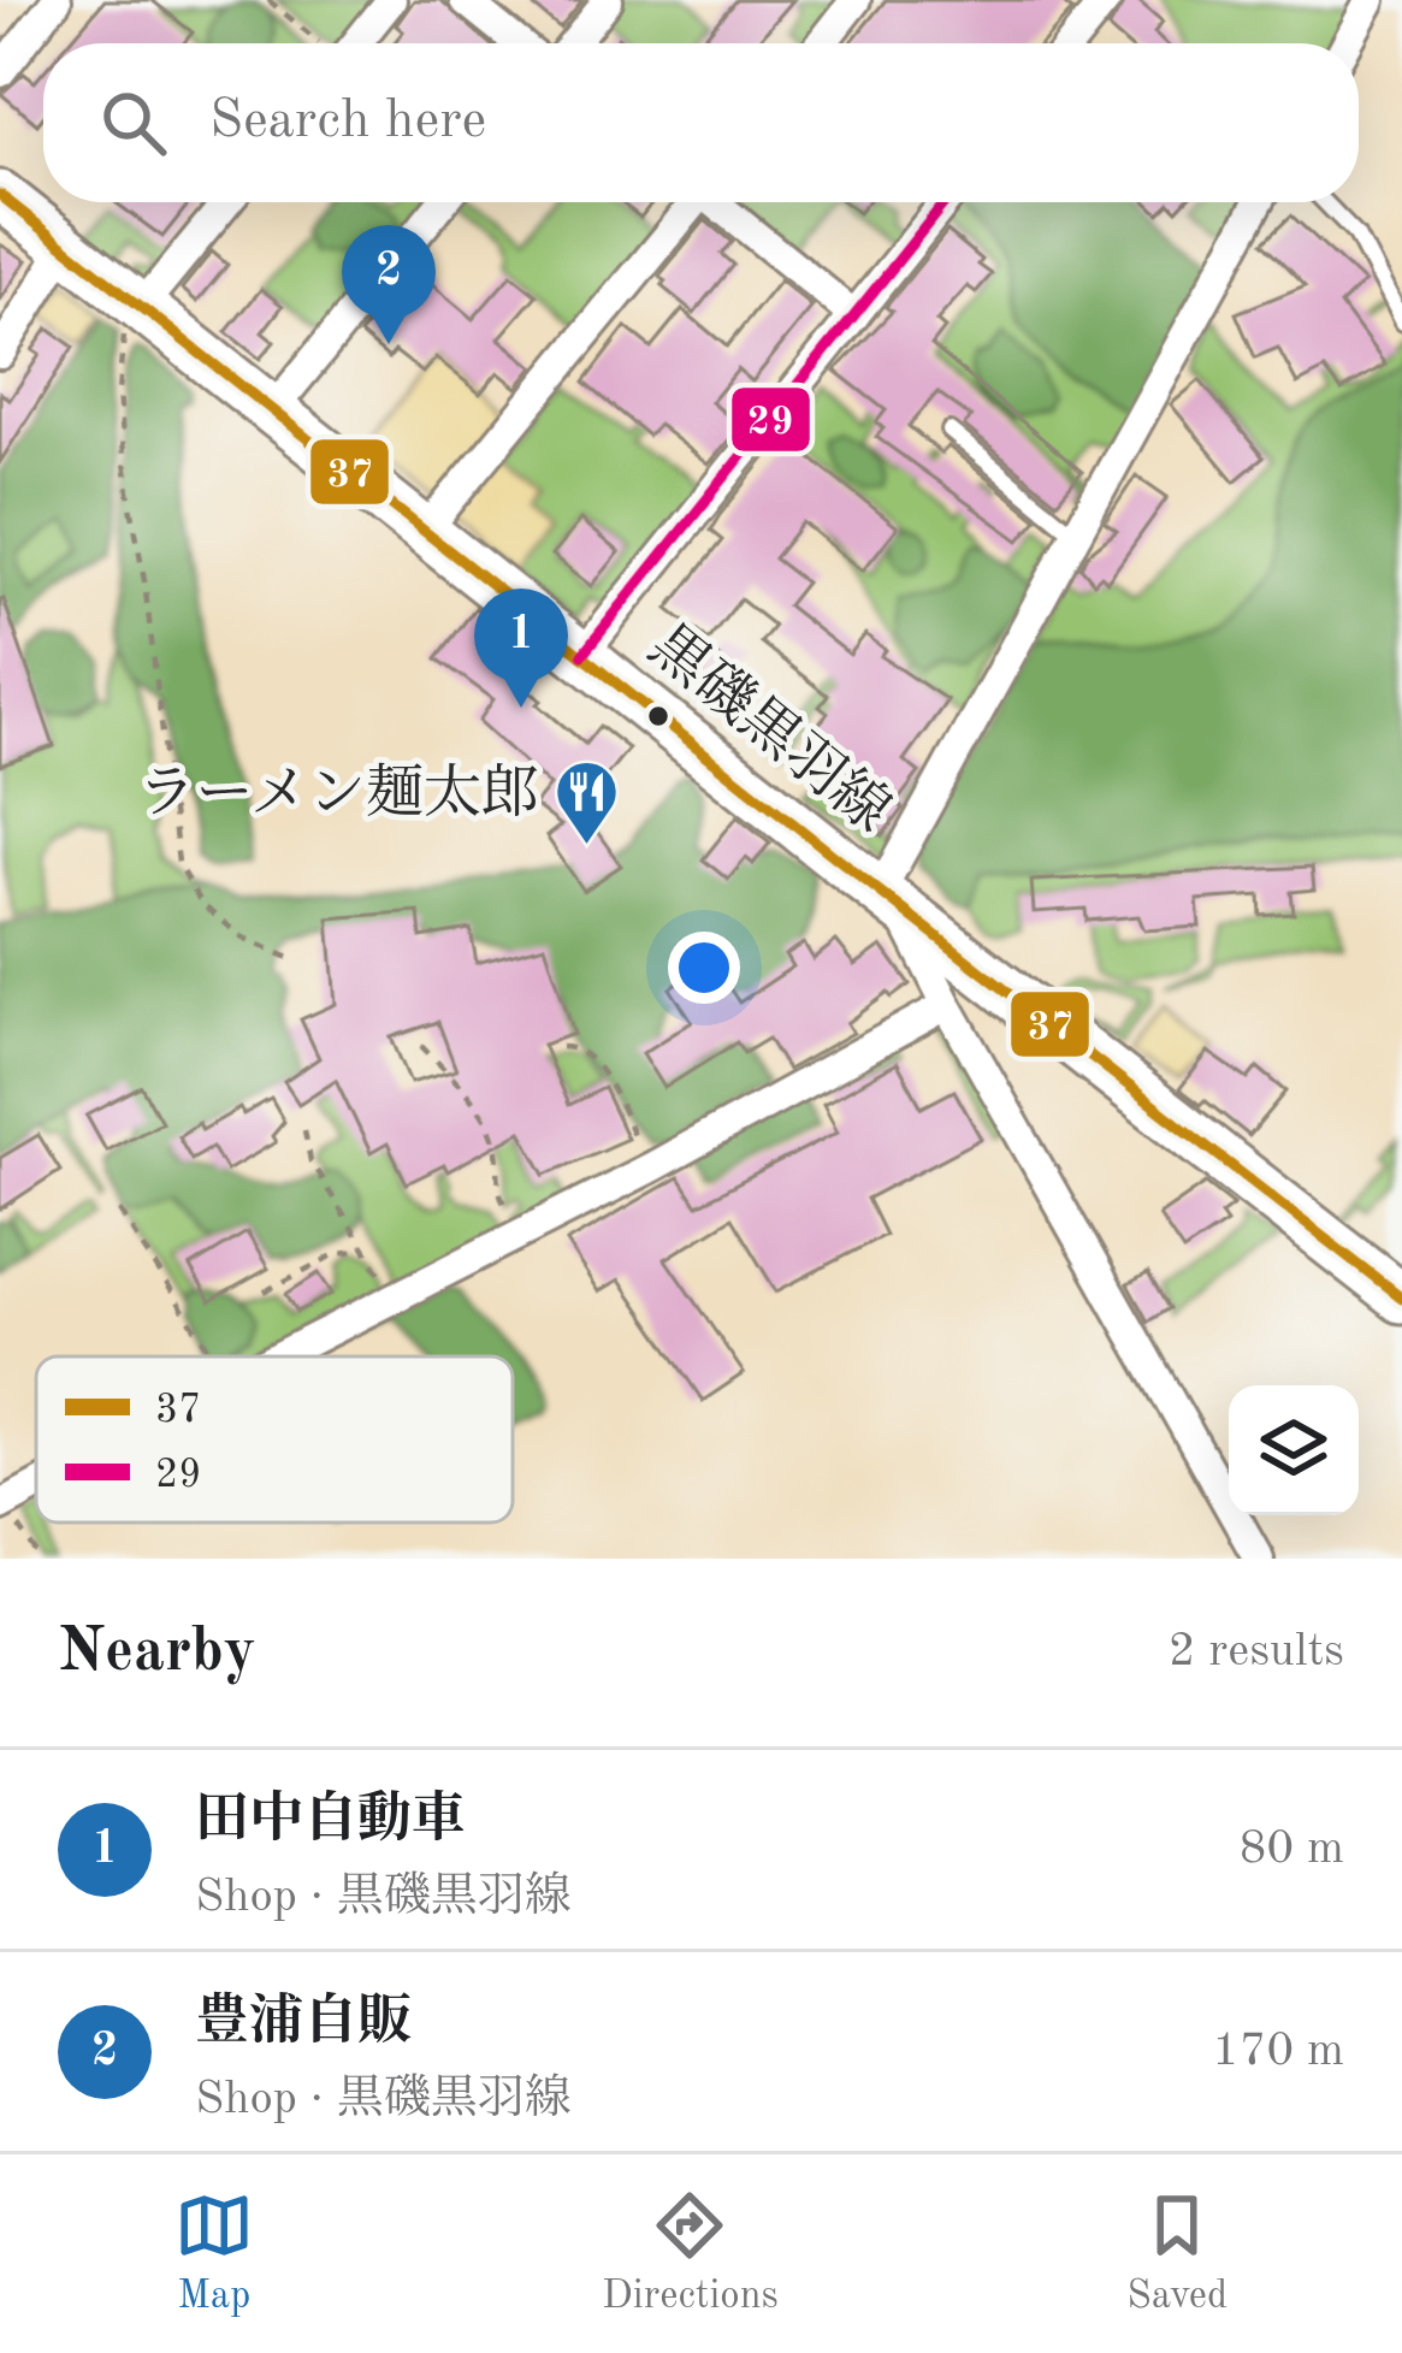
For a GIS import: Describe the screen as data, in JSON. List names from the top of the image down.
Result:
{
  "streets": {
    "main road": ["黒磯黒羽線"]
  },
  "places": {
    "restaurant": ["ラーメン麺太郎"]
  },
  "lines": ["transit line 37", "transit line 29"],
  "legend": ["37", "29"],
  "page": {
    "search": "Search here",
    "pins": ["2", "1"],
    "heading": ["Nearby", "2 results"],
    "list": [
      {
        "mark": "1",
        "name": "田中自動車",
        "note": "Shop · 黒磯黒羽線",
        "value": "80 m"
      },
      {
        "mark": "2",
        "name": "豊浦自販",
        "note": "Shop · 黒磯黒羽線",
        "value": "170 m"
      }
    ],
    "nav": ["Map", "Directions", "Saved"]
  }
}
